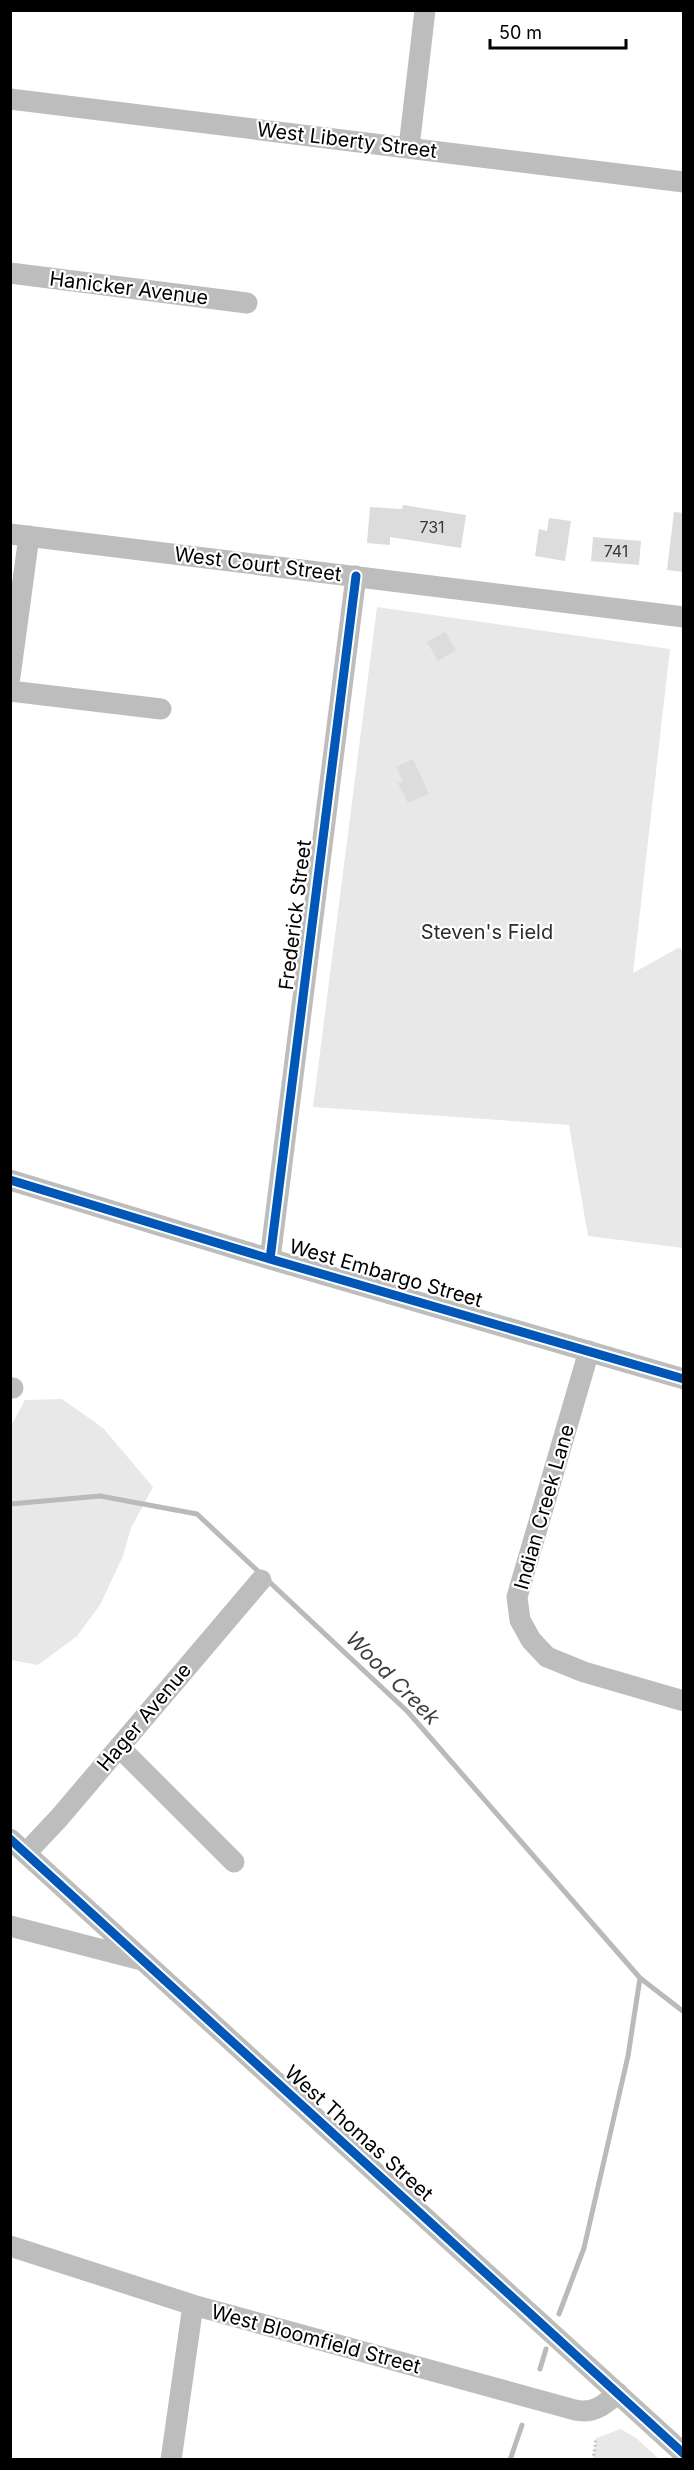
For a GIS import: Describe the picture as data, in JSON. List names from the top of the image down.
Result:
{
  "streets": {
    "street": [
      "West Liberty Street",
      "Hanicker Avenue",
      "West Court Street",
      "Frederick Street",
      "West Embargo Street",
      "Indian Creek Lane",
      "Hager Avenue",
      "West Thomas Street",
      "West Bloomfield Street"
    ]
  },
  "crossings": [
    ["West Court Street", "Frederick Street"],
    ["Frederick Street", "West Embargo Street"],
    ["West Embargo Street", "Indian Creek Lane"],
    ["Hager Avenue", "West Thomas Street"],
    ["West Thomas Street", "West Bloomfield Street"]
  ],
  "water": ["Wood Creek"],
  "parks": ["Steven's Field"],
  "house_numbers": ["731", "741"],
  "scale_bar": "50 m"
}
